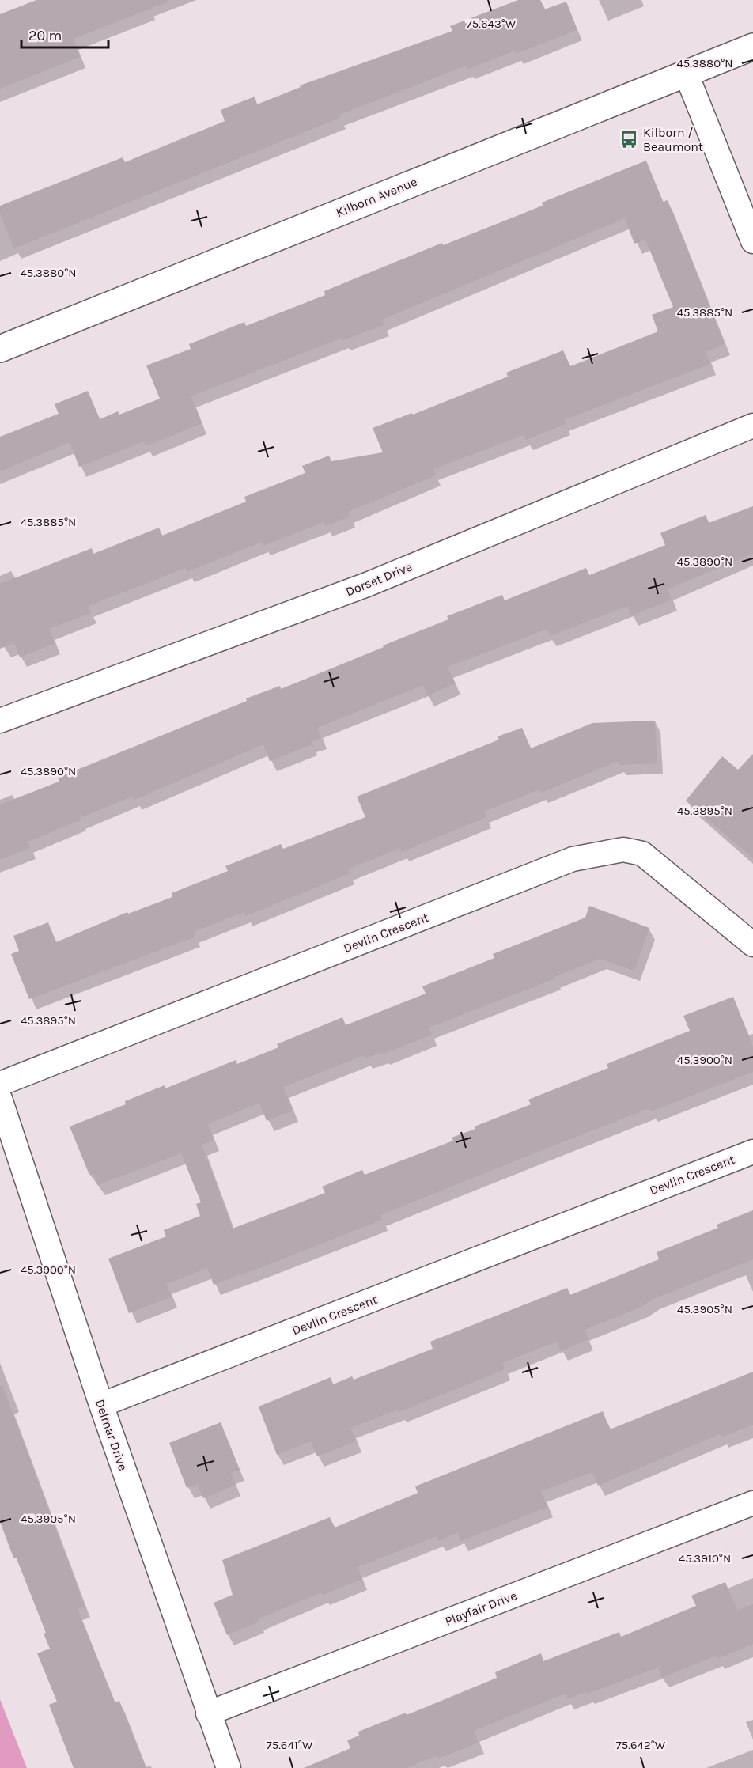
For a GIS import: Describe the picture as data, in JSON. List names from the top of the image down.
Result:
{
  "streets": {
    "street": [
      "Kilborn Avenue",
      "Dorset Drive",
      "Devlin Crescent",
      "Delmar Drive",
      "Playfair Drive"
    ]
  },
  "crossings": [
    ["Devlin Crescent", "Delmar Drive"],
    ["Delmar Drive", "Playfair Drive"]
  ],
  "places": {
    "bus stop": ["Kilborn / Beaumont"]
  },
  "scale_bar": "20 m",
  "coordinates": [
    "75.643°W",
    "45.3880°N",
    "45.3885°N",
    "45.3890°N",
    "45.3895°N",
    "45.3900°N",
    "45.3905°N",
    "45.3910°N",
    "75.641°W",
    "75.642°W"
  ]
}
